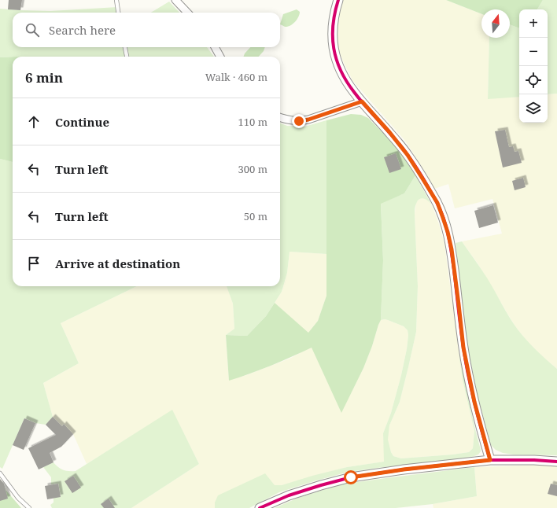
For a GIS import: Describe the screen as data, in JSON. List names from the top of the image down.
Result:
{
  "north": "top",
  "page": {
    "map_buttons": ["+", "−"],
    "search": "Search here",
    "heading": ["6 min", "Walk · 460 m"],
    "list": [
      ["Continue", "110 m"],
      ["Turn left", "300 m"],
      ["Turn left", "50 m"],
      "Arrive at destination"
    ]
  }
}
